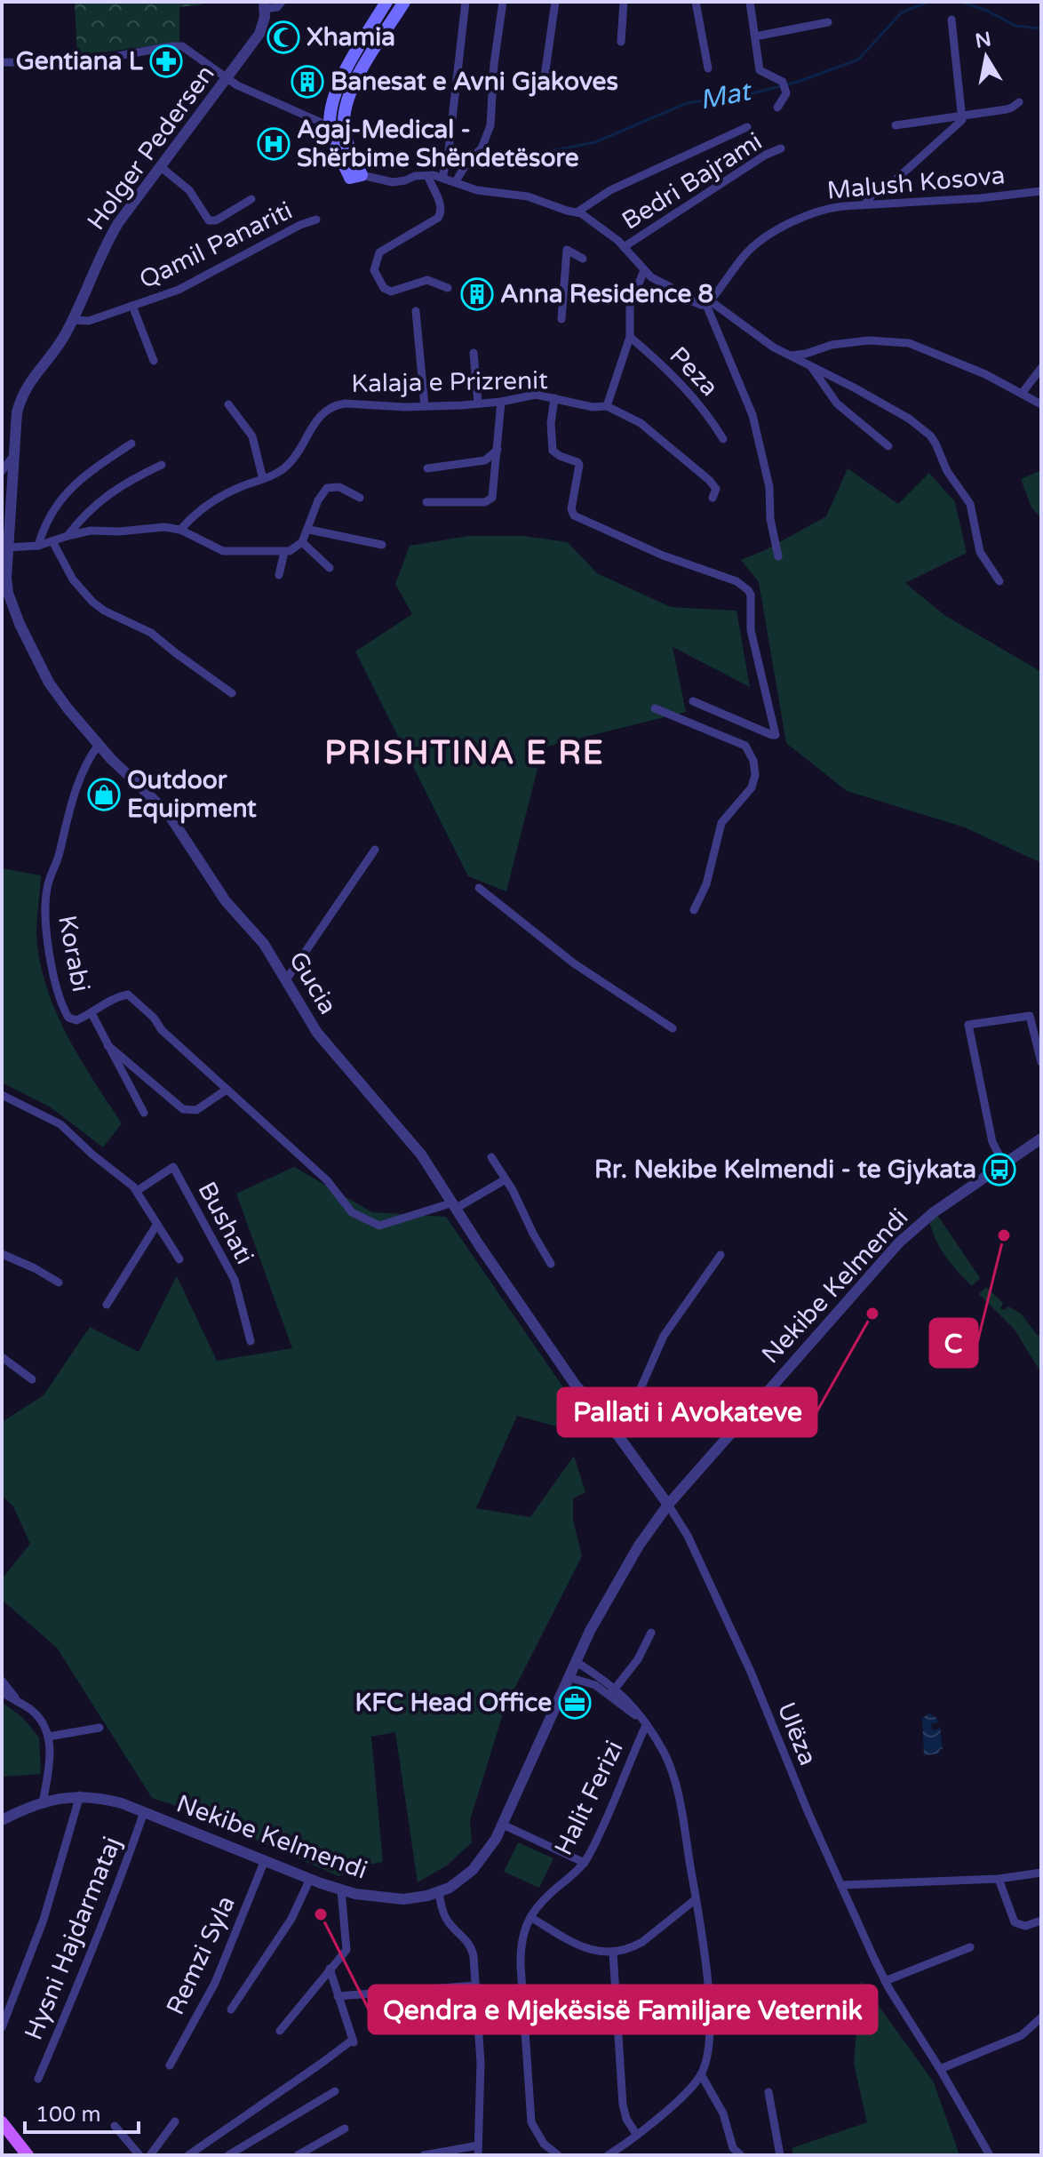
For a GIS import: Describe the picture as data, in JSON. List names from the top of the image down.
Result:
{
  "streets": {
    "street": [
      "Holger Pedersen",
      "Bedri Bajrami",
      "Malush Kosova",
      "Qamil Panariti",
      "Peza",
      "Kalaja e Prizrenit",
      "Korabi",
      "Gucia",
      "Bushati",
      "Nekibe Kelmendi",
      "Ulëza",
      "Halit Ferizi",
      "Hysni Hajdarmataj",
      "Remzi Syla"
    ]
  },
  "crossings": [
    ["Holger Pedersen", "Qamil Panariti"],
    ["Holger Pedersen", "Gucia"],
    ["Korabi", "Gucia"],
    ["Gucia", "Nekibe Kelmendi"],
    ["Gucia", "Ulëza"],
    ["Nekibe Kelmendi", "Ulëza"],
    ["Nekibe Kelmendi", "Halit Ferizi"],
    ["Nekibe Kelmendi", "Hysni Hajdarmataj"],
    ["Nekibe Kelmendi", "Remzi Syla"]
  ],
  "districts": ["PRISHTINA E RE"],
  "water": ["Mat"],
  "places": {
    "mosque": ["Xhamia"],
    "pharmacy": ["Gentiana L"],
    "building": ["Banesat e Avni Gjakoves", "Anna Residence 8"],
    "hospital": ["Agaj-Medical - Shërbime Shëndetësore"],
    "shop": ["Outdoor Equipment"],
    "bus stop": ["Rr. Nekibe Kelmendi - te Gjykata"],
    "other": ["C", "Pallati i Avokateve", "Qendra e Mjekësisë Familjare Veternik"],
    "office": ["KFC Head Office"]
  },
  "scale_bar": "100 m",
  "north": "top"
}
